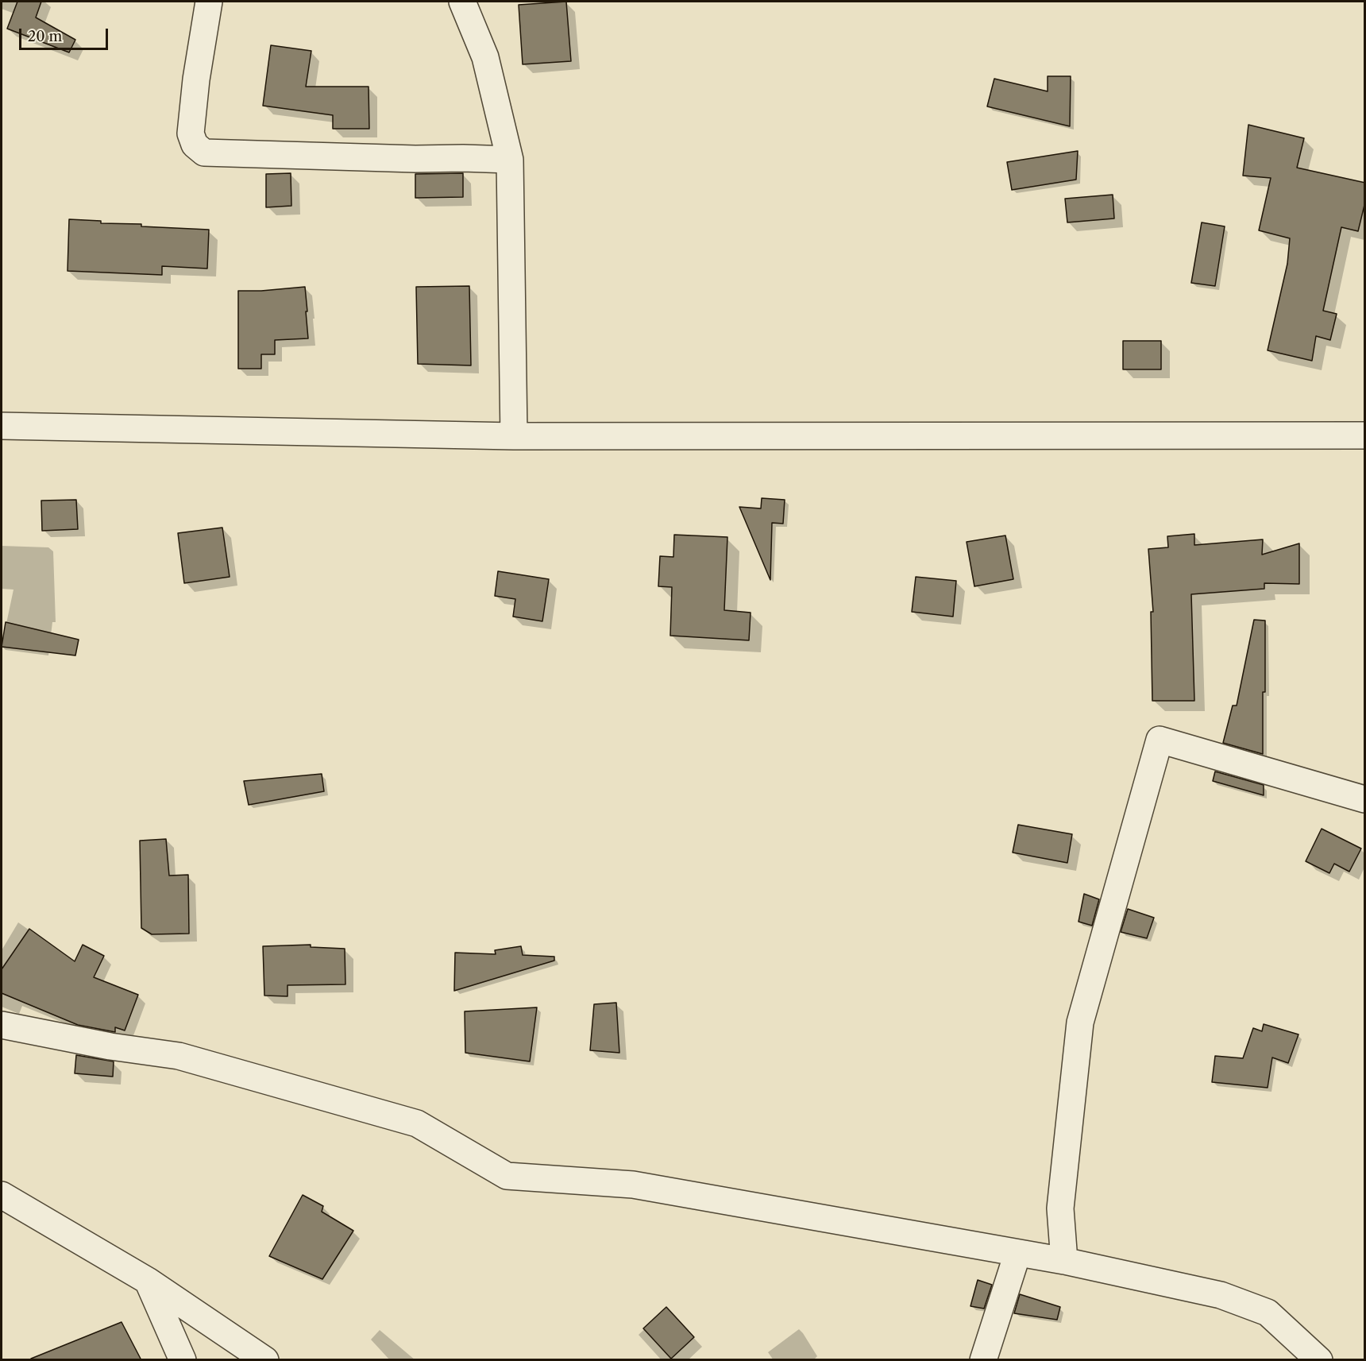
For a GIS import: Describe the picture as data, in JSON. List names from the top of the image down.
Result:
{
  "scale_bar": "20 m"
}
